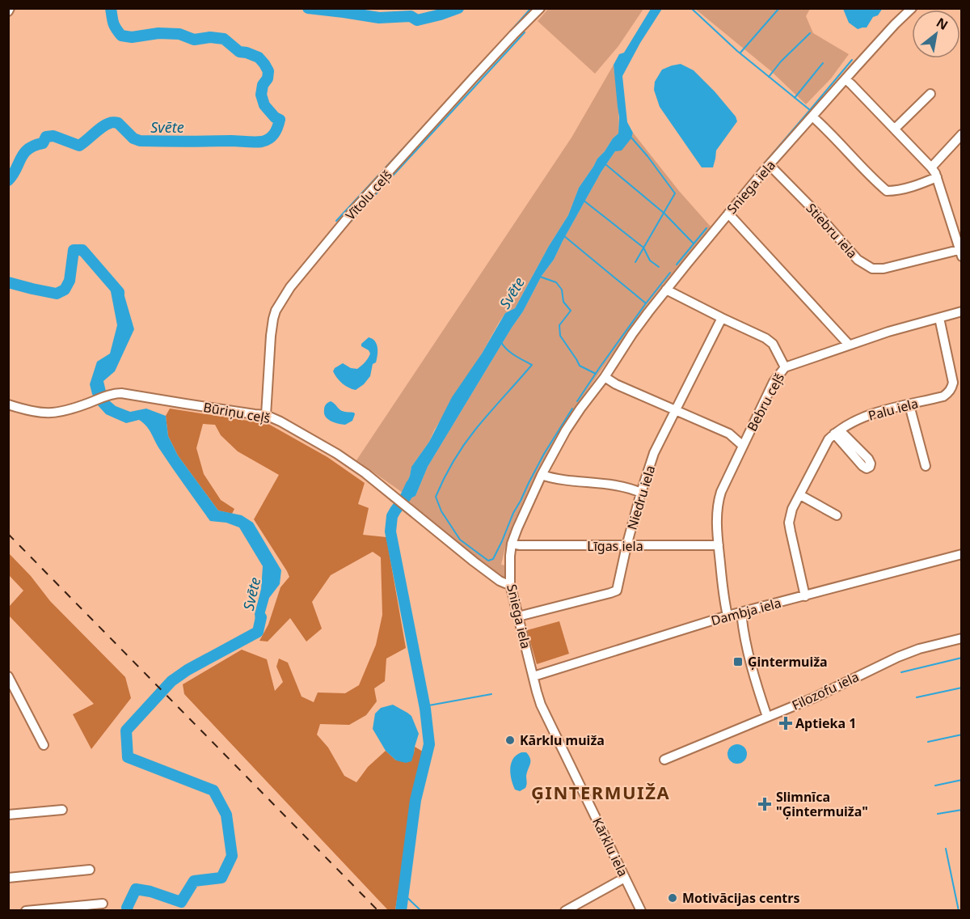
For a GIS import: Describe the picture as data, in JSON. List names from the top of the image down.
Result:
{
  "streets": {
    "street": [
      "Sniega iela",
      "Vītolu ceļš",
      "Stiebru iela",
      "Bebru ceļš",
      "Palu iela",
      "Būriņu ceļš",
      "Niedru iela",
      "Līgas iela",
      "Dambja iela",
      "Filozofu iela",
      "Kārklu iela"
    ]
  },
  "crossings": [
    ["Sniega iela", "Stiebru iela"],
    ["Sniega iela", "Būriņu ceļš"],
    ["Sniega iela", "Niedru iela"],
    ["Sniega iela", "Līgas iela"],
    ["Sniega iela", "Dambja iela"],
    ["Sniega iela", "Kārklu iela"],
    ["Vītolu ceļš", "Būriņu ceļš"],
    ["Bebru ceļš", "Palu iela"],
    ["Bebru ceļš", "Līgas iela"],
    ["Bebru ceļš", "Dambja iela"],
    ["Palu iela", "Dambja iela"],
    ["Niedru iela", "Līgas iela"],
    ["Dambja iela", "Kārklu iela"]
  ],
  "districts": ["ĢINTERMUIŽA"],
  "water": ["Svēte"],
  "places": {
    "transit": ["Ģintermuiža"],
    "health": ["Aptieka 1", "Slimnīca \"Ģintermuiža\""],
    "other": ["Kārklu muiža", "Motivācijas centrs"]
  },
  "north": "top right"
}
